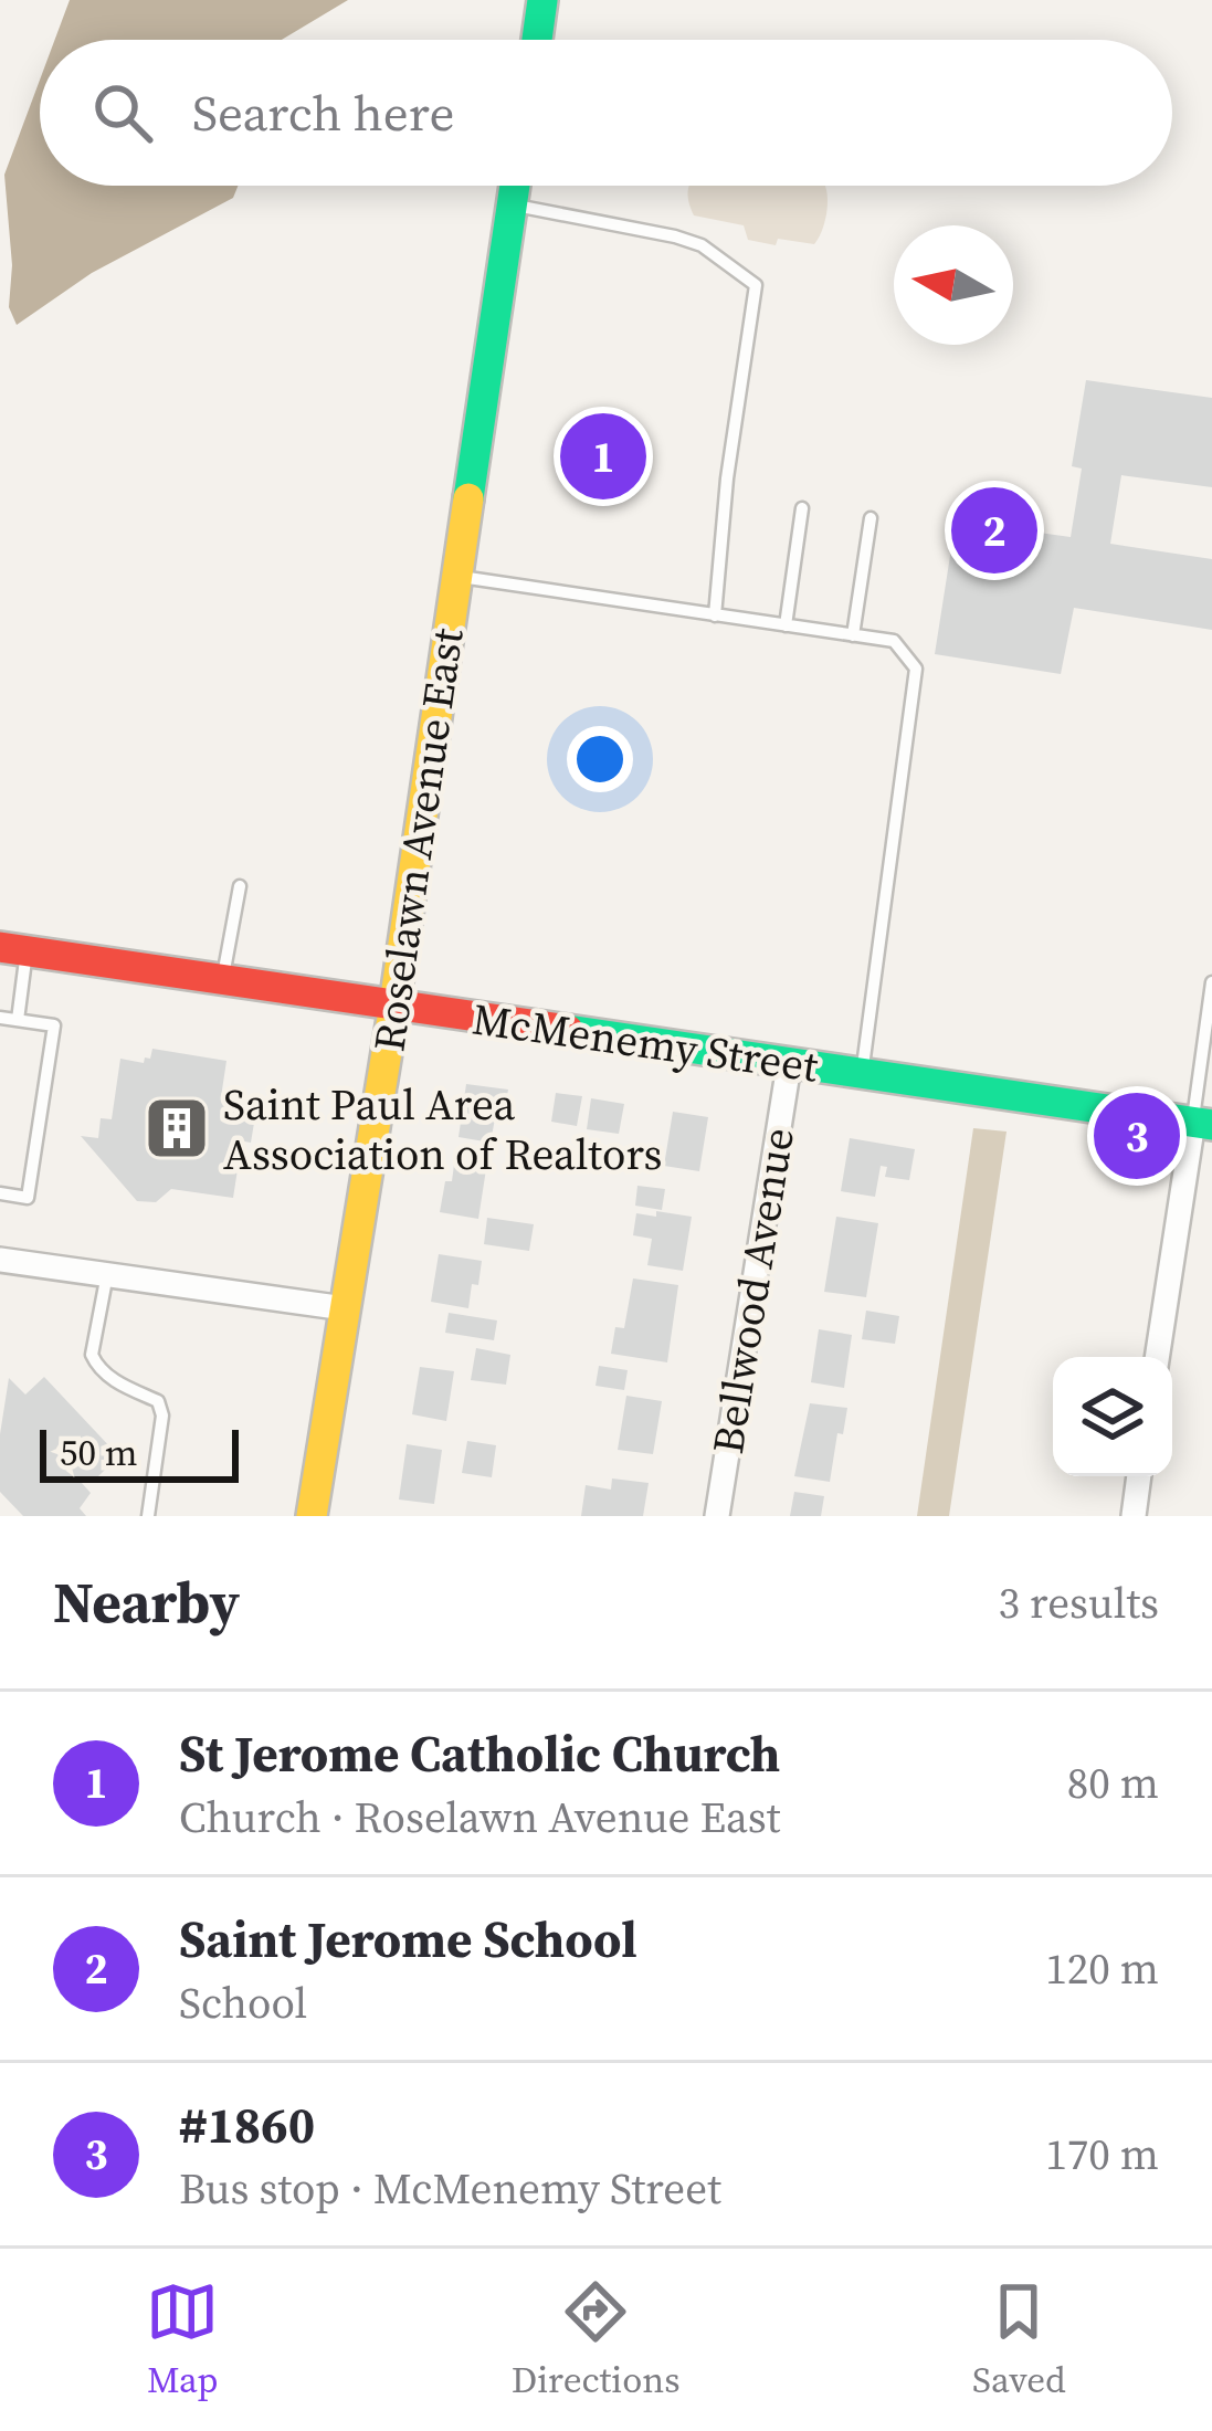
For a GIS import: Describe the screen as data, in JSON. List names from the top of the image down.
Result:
{
  "streets": {
    "street": ["Roselawn Avenue East", "McMenemy Street", "Bellwood Avenue"]
  },
  "crossings": [
    ["Roselawn Avenue East", "McMenemy Street"],
    ["McMenemy Street", "Bellwood Avenue"]
  ],
  "places": {
    "building": ["Saint Paul Area Association of Realtors"]
  },
  "scale_bar": "50 m",
  "north": "left",
  "page": {
    "search": "Search here",
    "pins": ["1", "2", "3"],
    "scale": "50 m",
    "heading": ["Nearby", "3 results"],
    "list": [
      {
        "mark": "1",
        "name": "St Jerome Catholic Church",
        "note": "Church · Roselawn Avenue East",
        "value": "80 m"
      },
      {
        "mark": "2",
        "name": "Saint Jerome School",
        "note": "School",
        "value": "120 m"
      },
      {
        "mark": "3",
        "name": "#1860",
        "note": "Bus stop · McMenemy Street",
        "value": "170 m"
      }
    ],
    "nav": ["Map", "Directions", "Saved"]
  }
}
